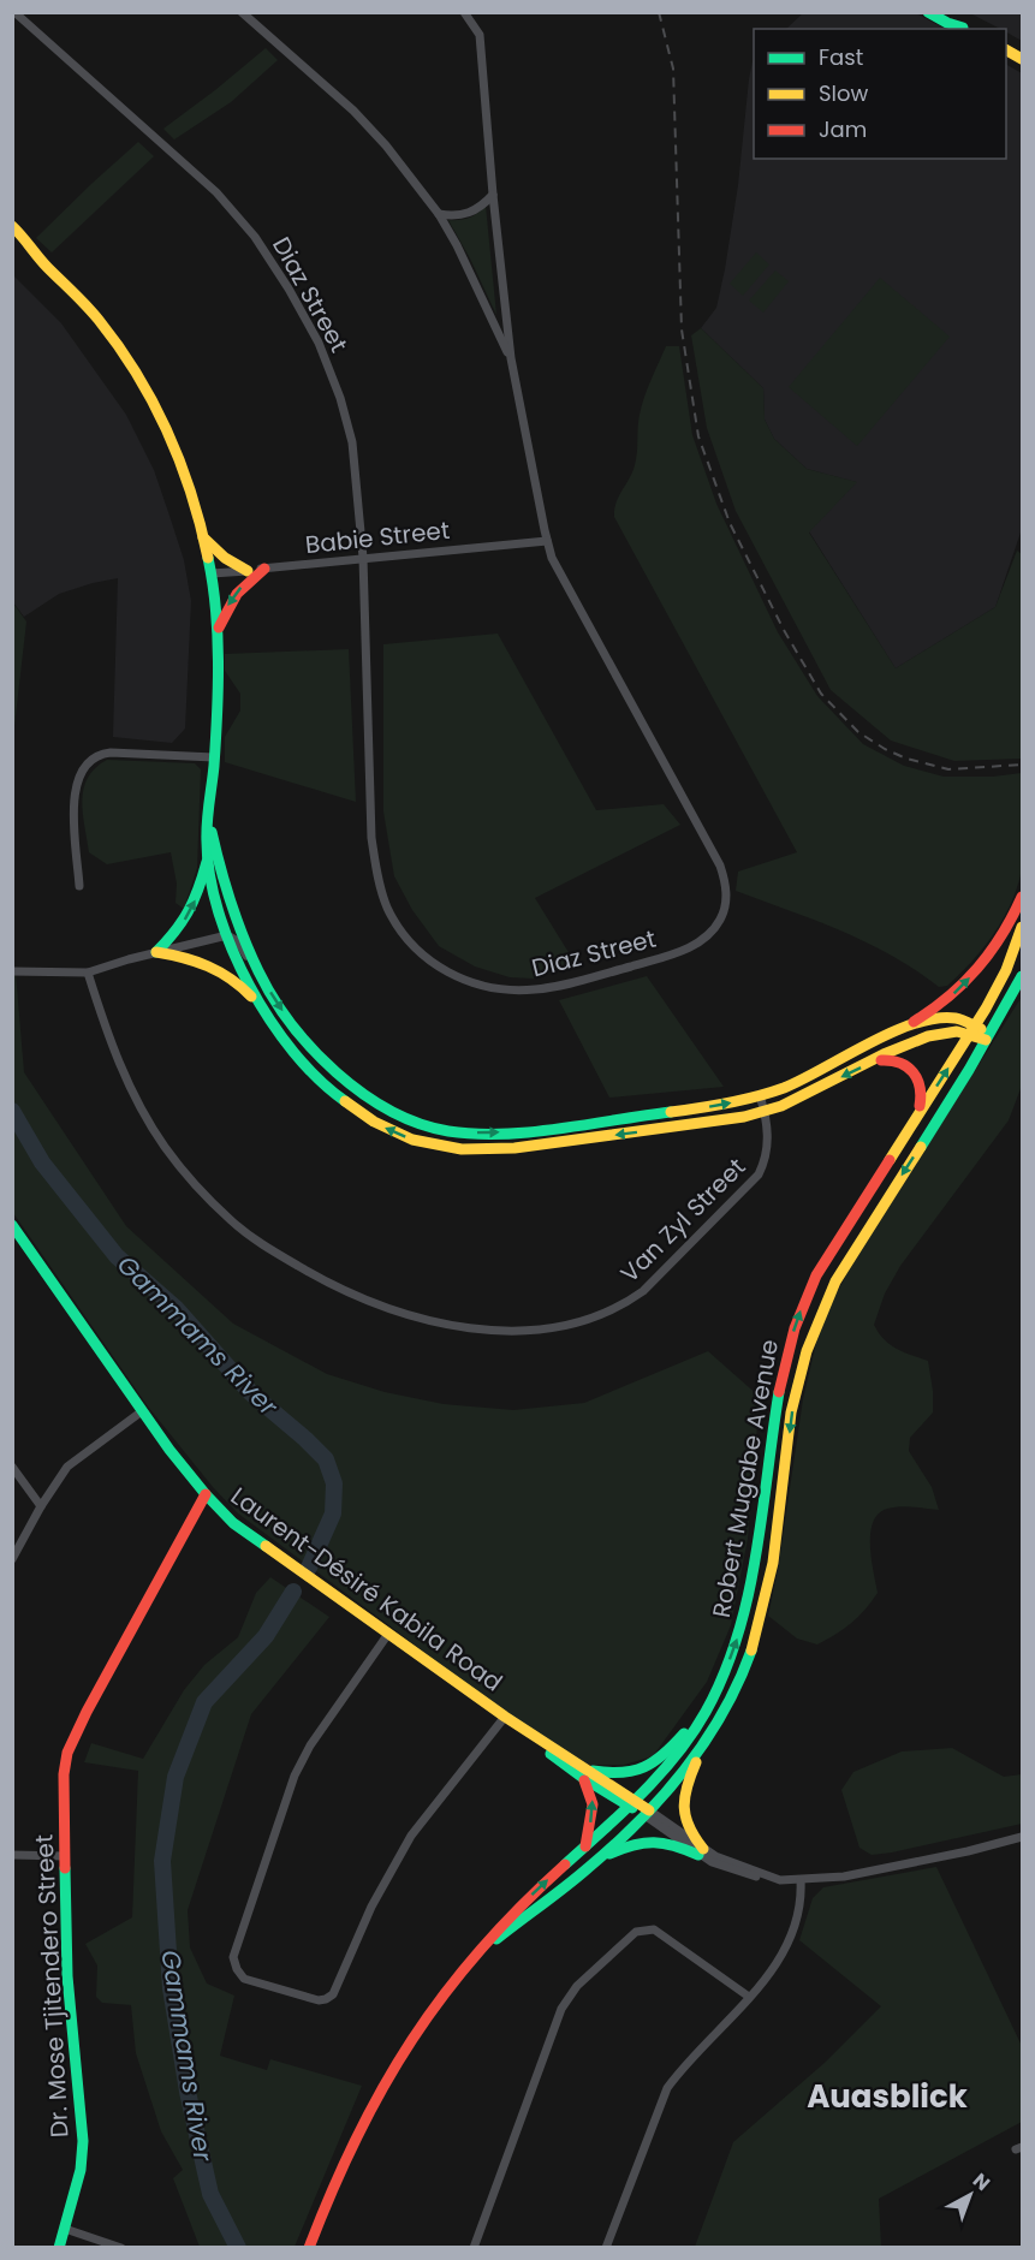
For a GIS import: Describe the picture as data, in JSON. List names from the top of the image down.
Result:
{
  "streets": {
    "street": [
      "Diaz Street",
      "Babie Street",
      "Van Zyl Street",
      "Robert Mugabe Avenue",
      "Laurent-Désiré Kabila Road",
      "Dr. Mose Tjitendero Street"
    ]
  },
  "crossings": [
    ["Diaz Street", "Babie Street"],
    ["Robert Mugabe Avenue", "Laurent-Désiré Kabila Road"],
    ["Laurent-Désiré Kabila Road", "Dr. Mose Tjitendero Street"]
  ],
  "districts": ["Auasblick"],
  "water": ["Gammams River"],
  "legend": ["Fast", "Slow", "Jam"],
  "north": "top right"
}
